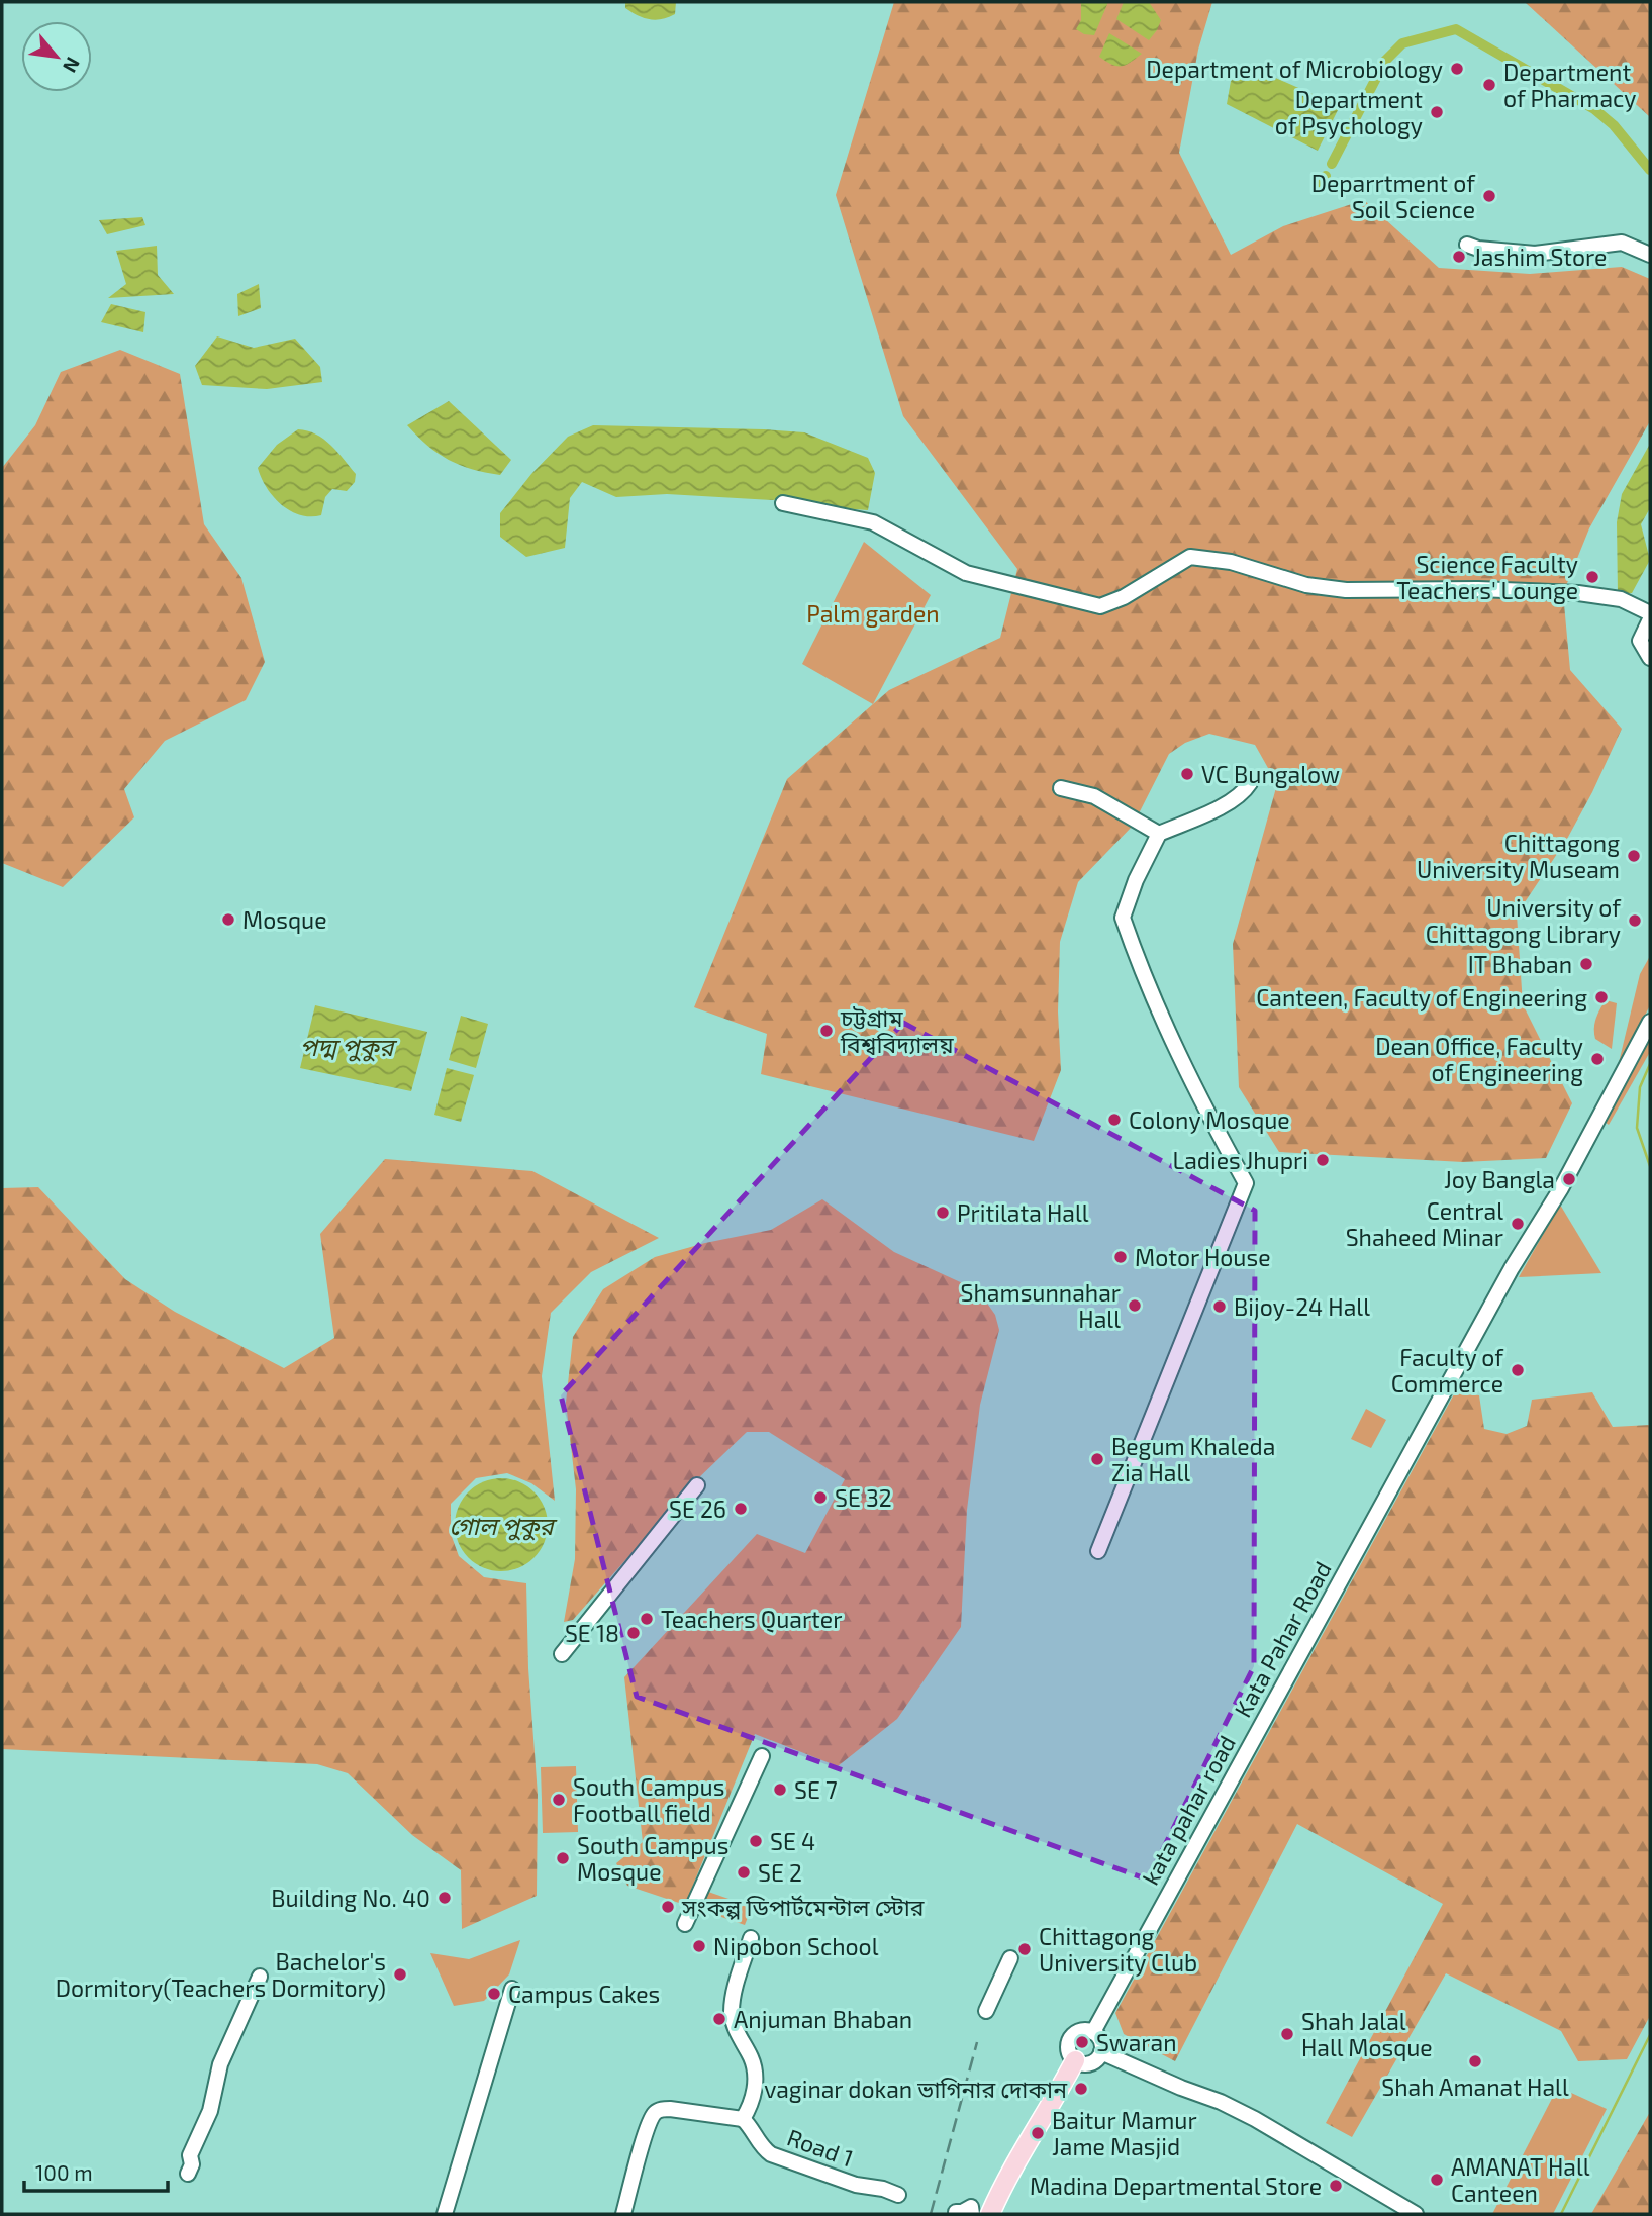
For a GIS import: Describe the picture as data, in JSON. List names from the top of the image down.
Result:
{
  "streets": {
    "street": ["Kata Pahar Road", "kata pahar road", "Road 1"]
  },
  "crossings": [
    ["Kata Pahar Road", "kata pahar road"]
  ],
  "water": ["পদ্ম পুকুর", "গোল পুকুর"],
  "parks": ["Palm garden"],
  "places": [
    "Department of Microbiology",
    "Department of Pharmacy",
    "Department of Psychology",
    "Deparrtment of Soil Science",
    "Jashim Store",
    "Science Faculty Teachers' Lounge",
    "VC Bungalow",
    "Chittagong University Museam",
    "Mosque",
    "University of Chittagong Library",
    "IT Bhaban",
    "Canteen, Faculty of Engineering",
    "চট্টগ্রাম বিশ্ববিদ্যালয়",
    "Dean Office, Faculty of Engineering",
    "Colony Mosque",
    "Ladies Jhupri",
    "Joy Bangla",
    "Pritilata Hall",
    "Central Shaheed Minar",
    "Motor House",
    "Shamsunnahar Hall",
    "Bijoy-24 Hall",
    "Faculty of Commerce",
    "Begum Khaleda Zia Hall",
    "SE 32",
    "SE 26",
    "Teachers Quarter",
    "SE 18",
    "SE 7",
    "South Campus Football field",
    "SE 4",
    "South Campus Mosque",
    "SE 2",
    "Building No. 40",
    "সংকল্প ডিপার্টমেন্টাল স্টোর",
    "Nipobon School",
    "Chittagong University Club",
    "Bachelor's Dormitory(Teachers Dormitory)",
    "Campus Cakes",
    "Anjuman Bhaban",
    "Shah Jalal Hall Mosque",
    "Swaran",
    "Shah Amanat Hall",
    "vaginar dokan ভাগিনার দোকান",
    "Baitur Mamur Jame Masjid",
    "AMANAT Hall Canteen",
    "Madina Departmental Store"
  ],
  "scale_bar": "100 m",
  "north": "bottom right"
}
